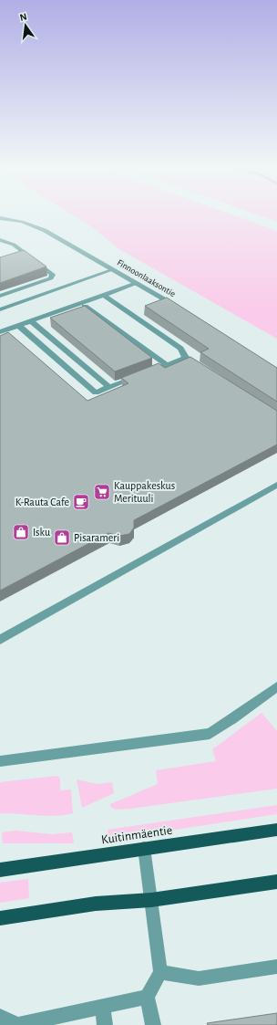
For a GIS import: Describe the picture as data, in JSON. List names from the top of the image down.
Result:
{
  "streets": {
    "main road": ["Kuitinmäentie"],
    "street": ["Finnoonlaaksontie"]
  },
  "places": {
    "supermarket": ["Kauppakeskus Merituuli"],
    "cafe": ["K-Rauta Cafe"],
    "shop": ["Isku", "Pisarameri"]
  },
  "north": "top"
}
